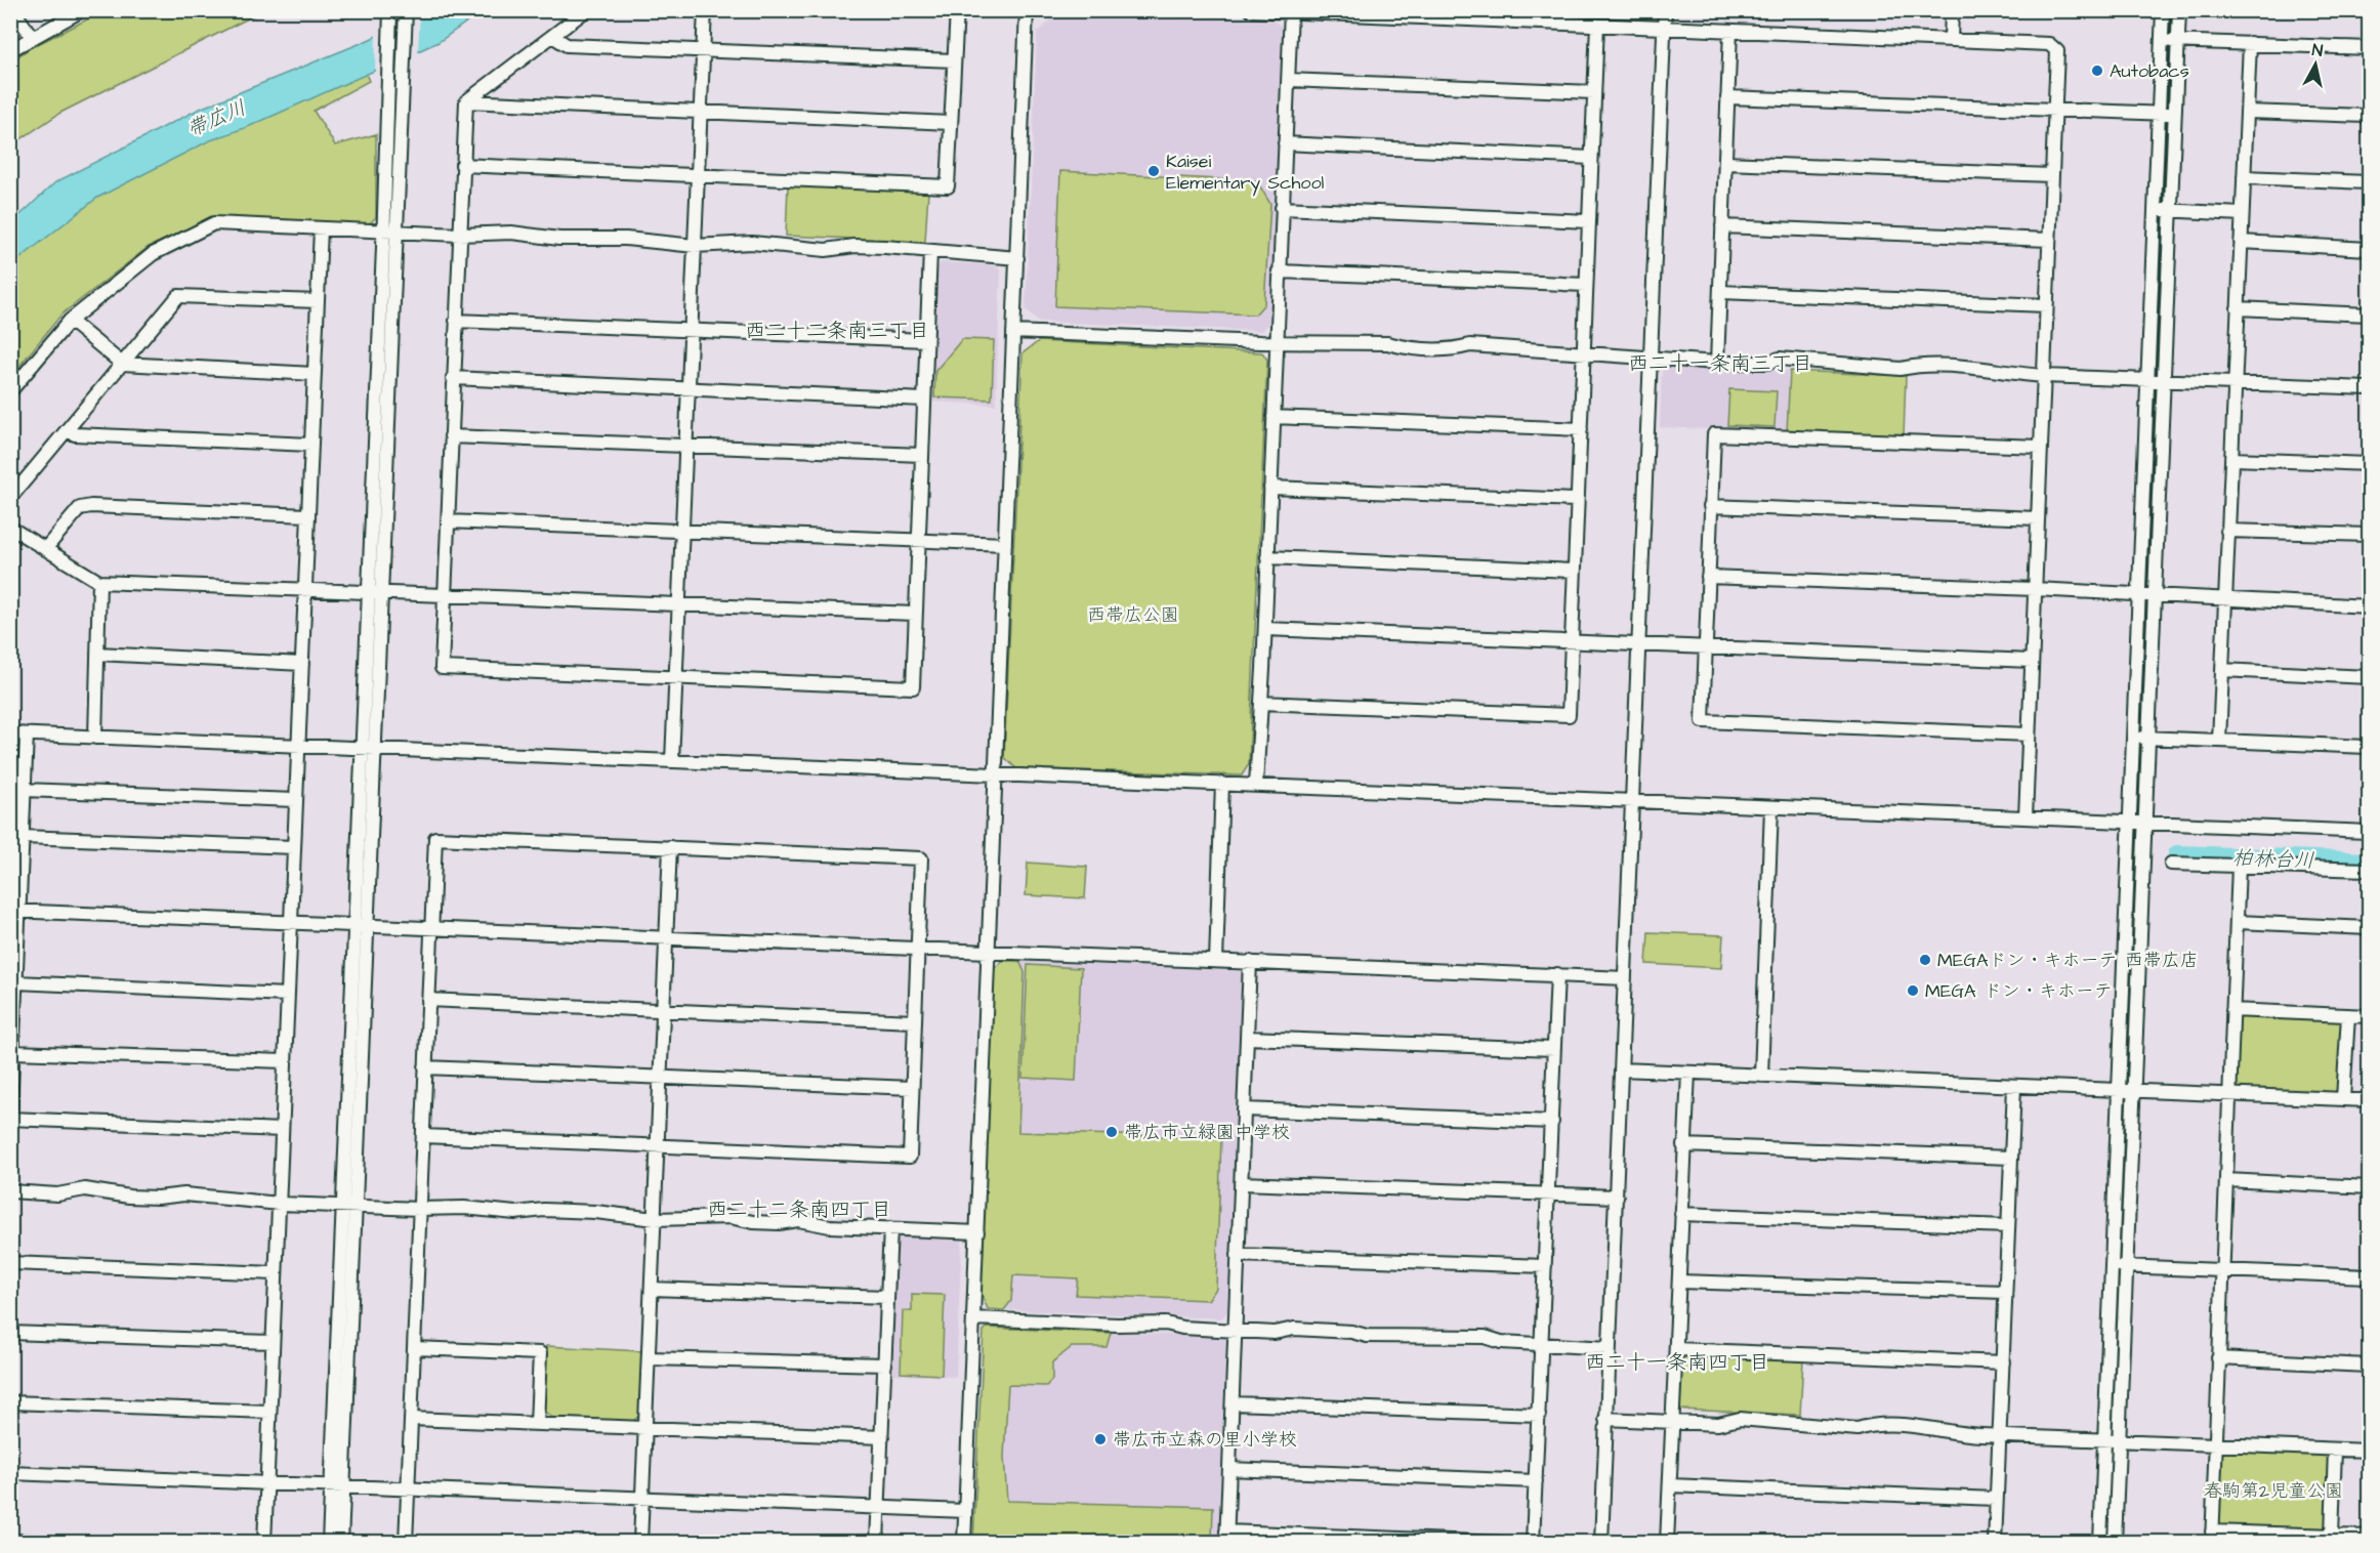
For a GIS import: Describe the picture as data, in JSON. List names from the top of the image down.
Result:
{
  "districts": [
    "西二十二条南三丁目",
    "西二十一条南三丁目",
    "西二十二条南四丁目",
    "西二十一条南四丁目"
  ],
  "water": ["帯広川", "柏林台川"],
  "parks": ["西帯広公園", "春駒第2児童公園"],
  "places": [
    "Autobacs",
    "Kaisei Elementary School",
    "MEGAドン・キホーテ 西帯広店",
    "MEGA ドン・キホーテ",
    "帯広市立緑園中学校",
    "帯広市立森の里小学校"
  ],
  "north": "top"
}
